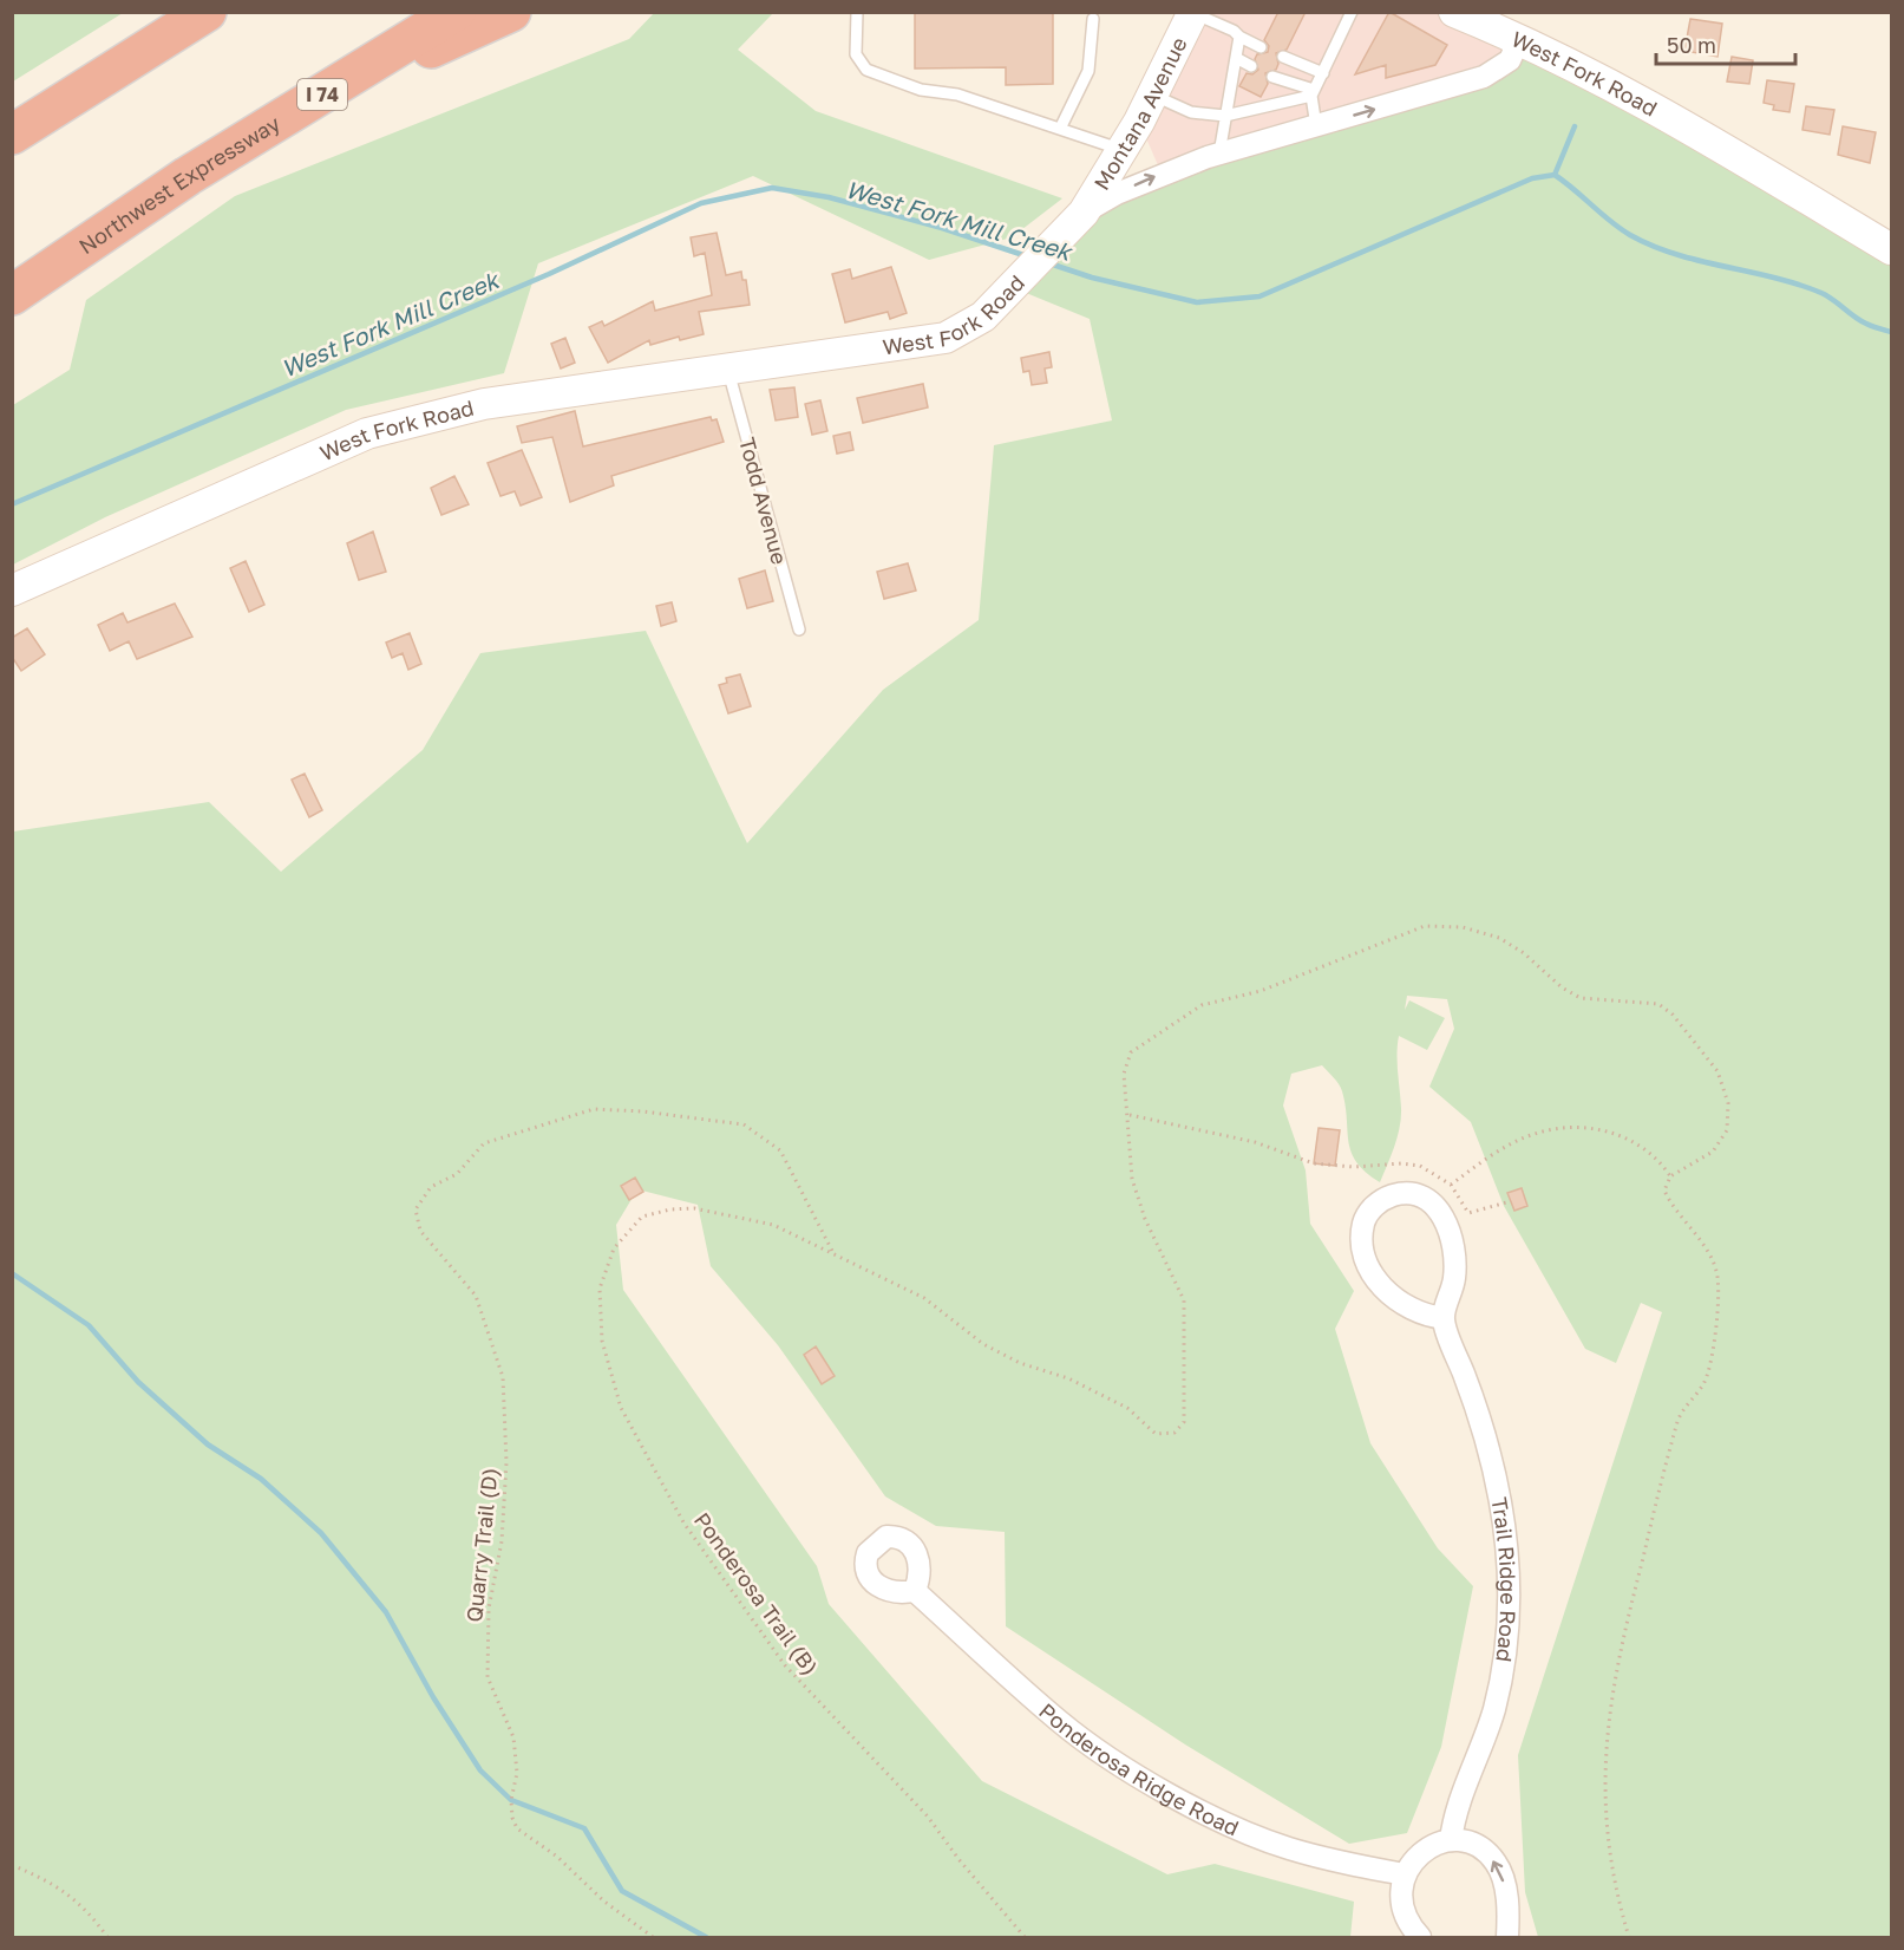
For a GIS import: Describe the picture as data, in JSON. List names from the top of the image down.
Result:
{
  "streets": {
    "highway": ["I 74", "Northwest Expressway"],
    "street": [
      "West Fork Road",
      "Montana Avenue",
      "Trail Ridge Road",
      "Ponderosa Ridge Road"
    ],
    "lane": ["Todd Avenue"],
    "path": ["Quarry Trail (D)", "Ponderosa Trail (B)"]
  },
  "crossings": [
    ["West Fork Road", "Montana Avenue"],
    ["West Fork Road", "Todd Avenue"],
    ["Quarry Trail (D)", "Ponderosa Trail (B)"]
  ],
  "water": ["West Fork Mill Creek"],
  "scale_bar": "50 m"
}
